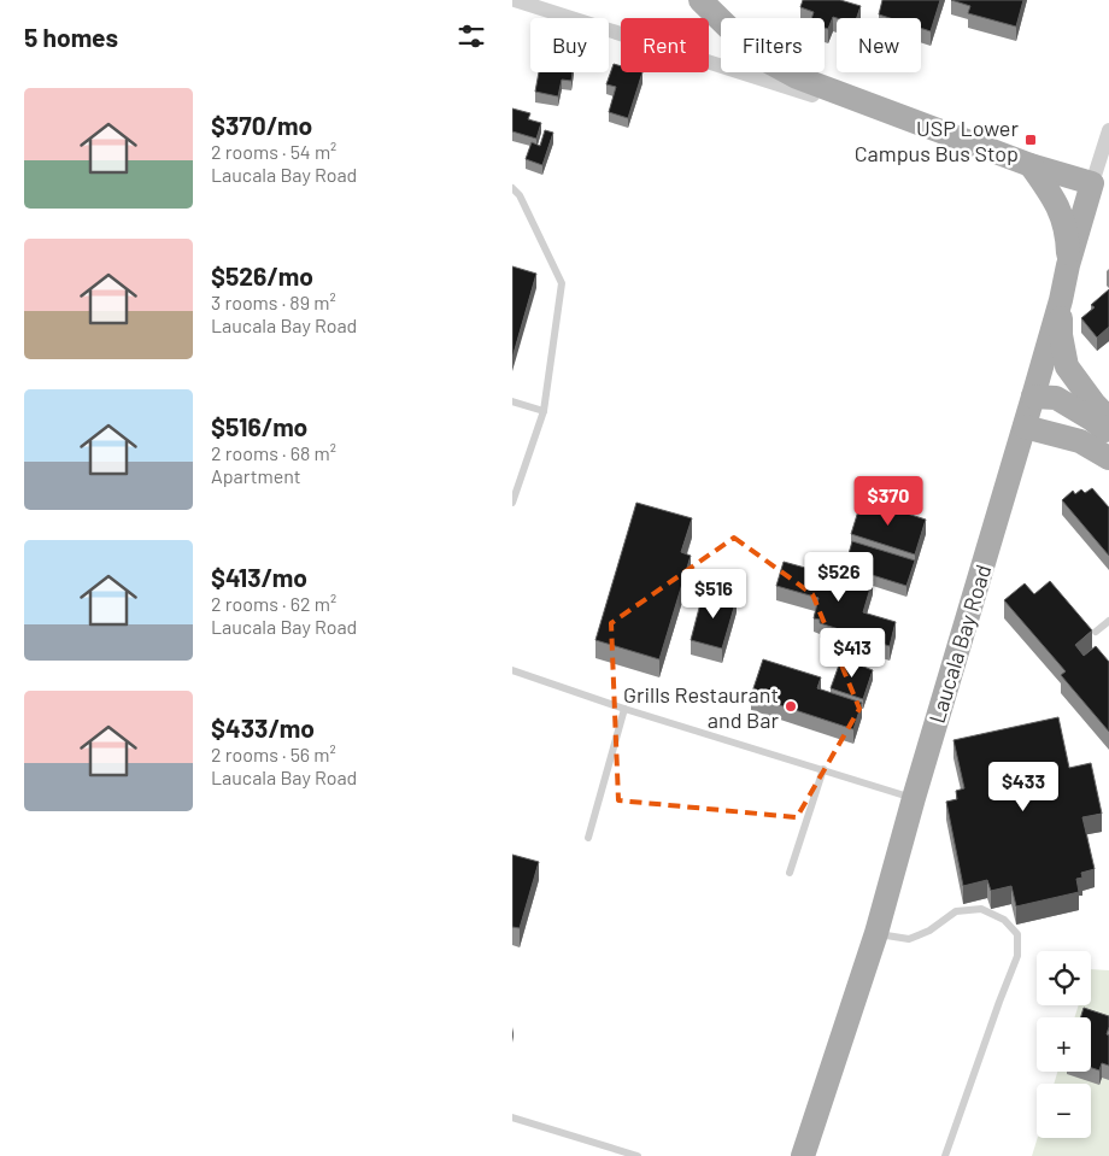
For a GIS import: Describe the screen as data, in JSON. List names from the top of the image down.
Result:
{
  "streets": {
    "main road": ["Laucala Bay Road"]
  },
  "places": {
    "transit": ["USP Lower Campus Bus Stop"],
    "other": ["Grills Restaurant and Bar"]
  },
  "page": {
    "heading": "5 homes",
    "chip": [
      "Buy",
      "Rent",
      "Filters",
      "New"
    ],
    "list": [
      {
        "name": "$370/mo",
        "note": "2 rooms · 54 m² · Laucala Bay Road"
      },
      {
        "name": "$526/mo",
        "note": "3 rooms · 89 m² · Laucala Bay Road"
      },
      {
        "name": "$516/mo",
        "note": "2 rooms · 68 m² · Apartment"
      },
      {
        "name": "$413/mo",
        "note": "2 rooms · 62 m² · Laucala Bay Road"
      },
      {
        "name": "$433/mo",
        "note": "2 rooms · 56 m² · Laucala Bay Road"
      }
    ],
    "price": [
      "$370",
      "$526",
      "$516",
      "$413",
      "$433"
    ],
    "map_buttons": ["+", "−"]
  }
}
